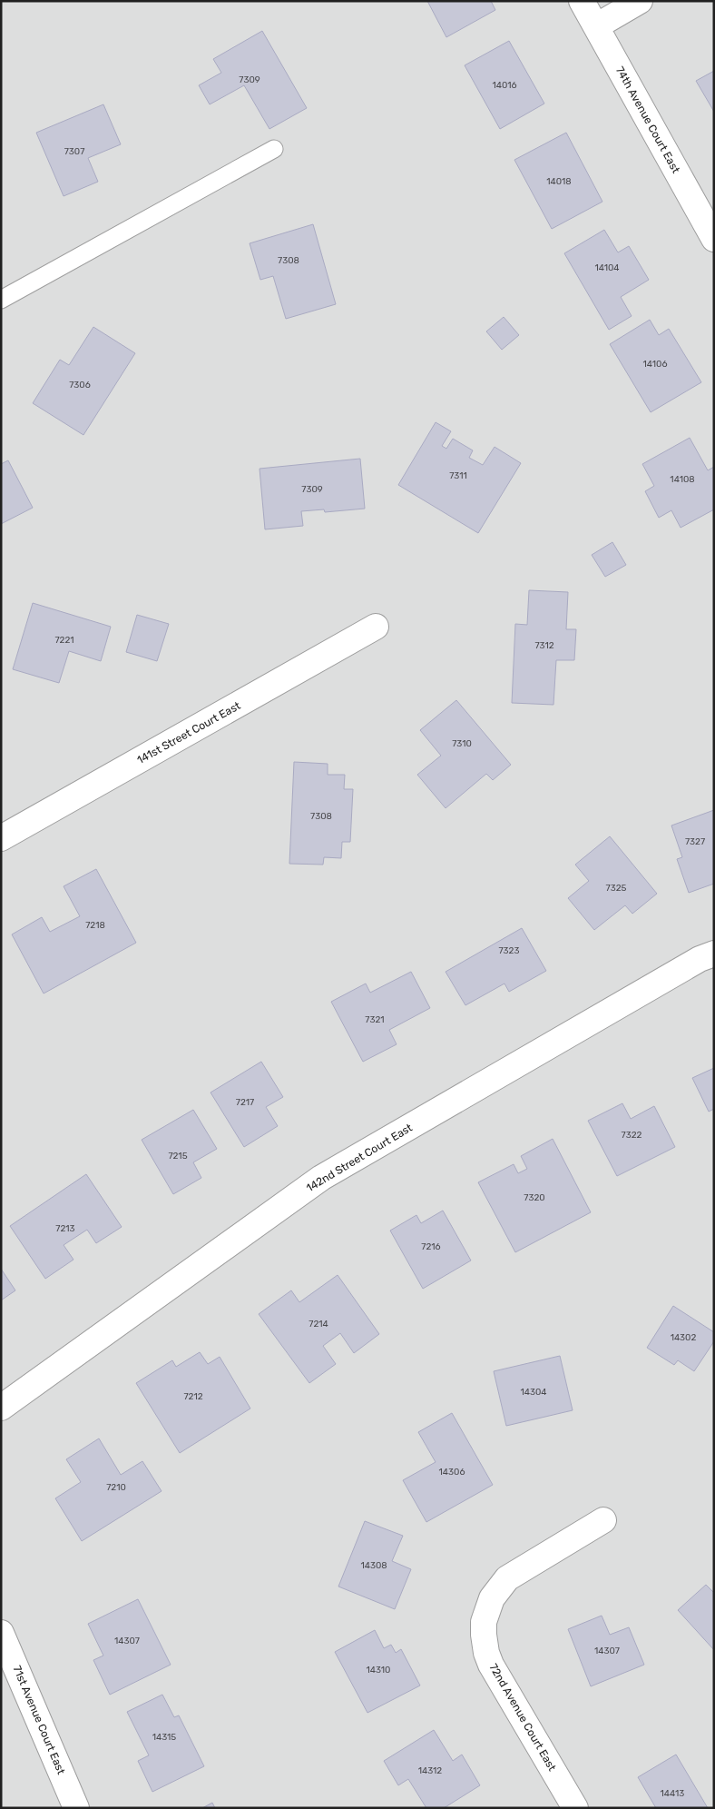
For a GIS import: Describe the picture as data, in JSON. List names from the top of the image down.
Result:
{
  "streets": {
    "street": [
      "74th Avenue Court East",
      "141st Street Court East",
      "142nd Street Court East",
      "72nd Avenue Court East",
      "71st Avenue Court East"
    ]
  },
  "house_numbers": [
    "7309",
    "14016",
    "7307",
    "14018",
    "7308",
    "14104",
    "14106",
    "7306",
    "7311",
    "14108",
    "7309",
    "7221",
    "7312",
    "7310",
    "7308",
    "7327",
    "7325",
    "7218",
    "7323",
    "7321",
    "7217",
    "7322",
    "7215",
    "7320",
    "7213",
    "7216",
    "7214",
    "14302",
    "14304",
    "7212",
    "14306",
    "7210",
    "14308",
    "14307",
    "14307",
    "14310",
    "14315",
    "14312",
    "14413"
  ]
}
